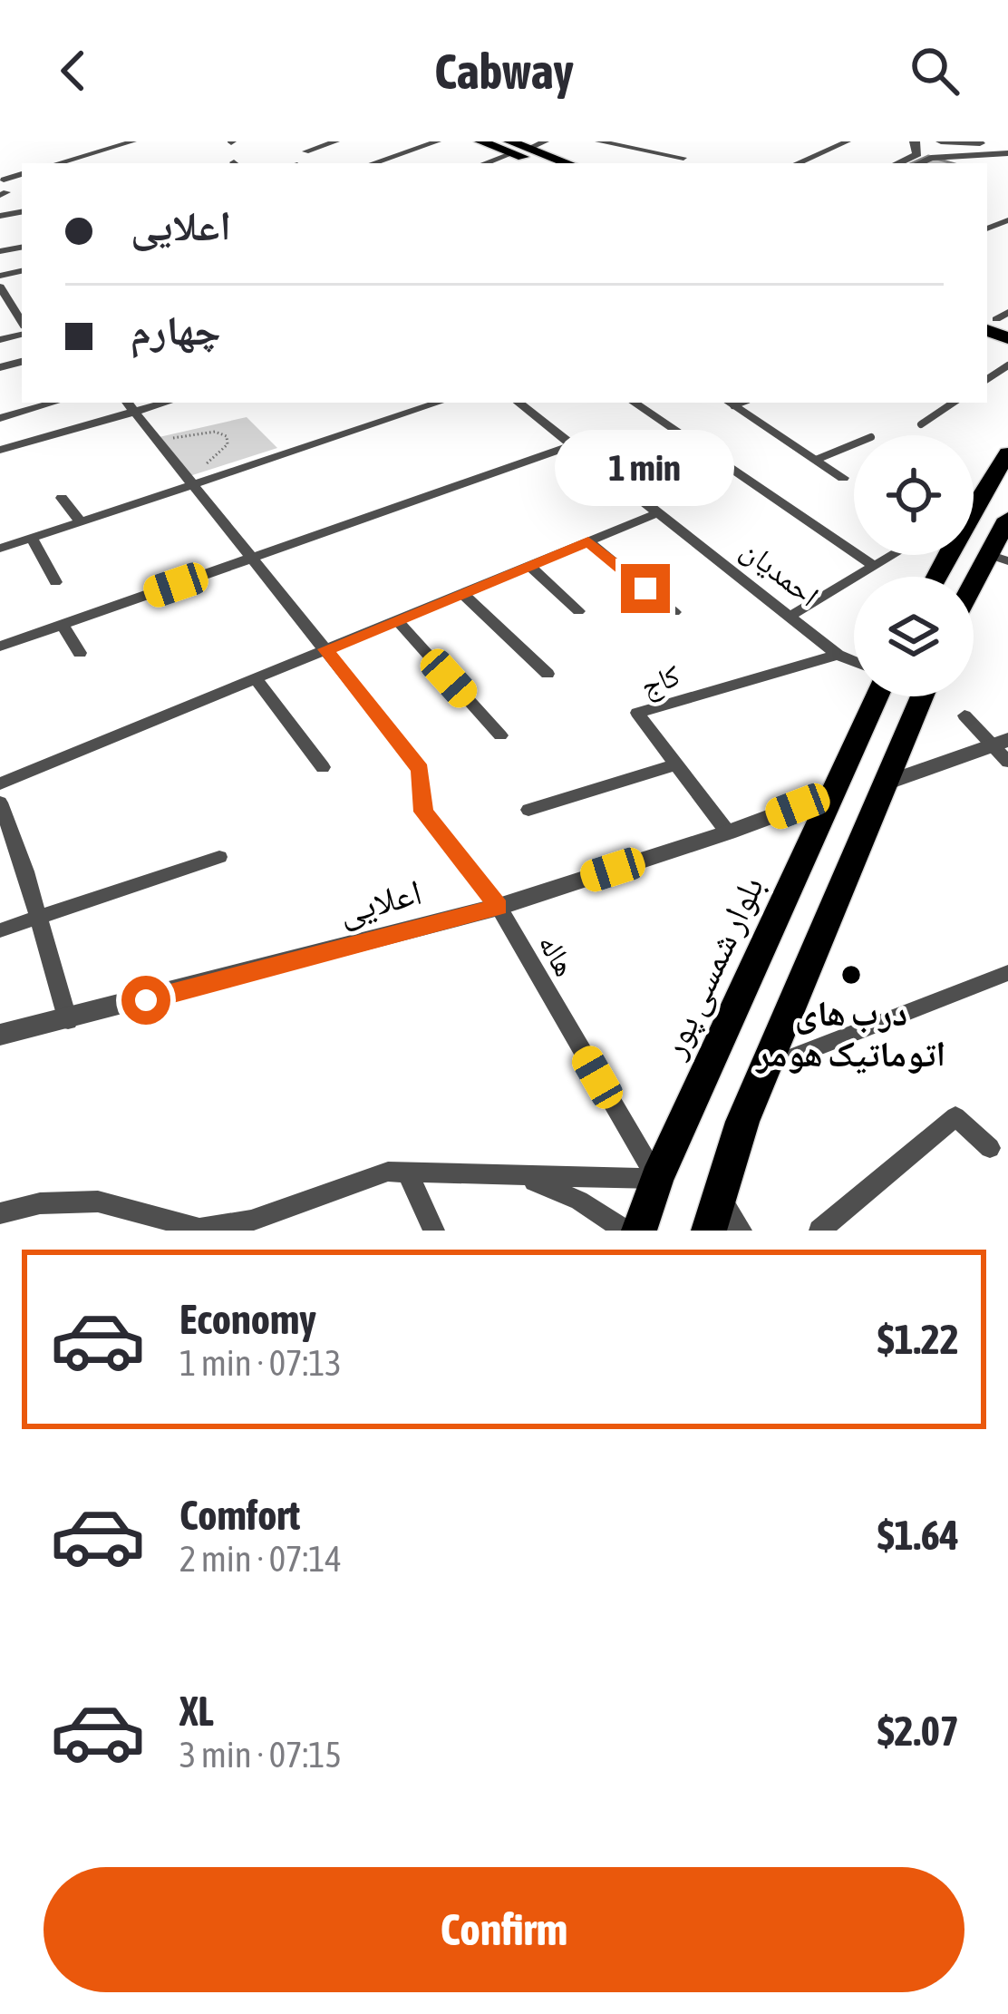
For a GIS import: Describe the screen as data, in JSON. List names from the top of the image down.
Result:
{
  "streets": {
    "main road": ["بلوار شمسی پور"],
    "street": [
      "احمدیان",
      "کاج",
      "اعلایی",
      "هاله"
    ]
  },
  "crossings": [
    ["احمدیان", "کاج"],
    ["کاج", "اعلایی"],
    ["اعلایی", "هاله"],
    ["اعلایی", "بلوار شمسی پور"],
    ["هاله", "بلوار شمسی پور"]
  ],
  "places": ["درب های اتوماتیک هومر"],
  "page": {
    "header": "Cabway",
    "banner": ["اعلایی", "چهارم"],
    "bubble": "1 min",
    "list": [
      {
        "name": "Economy",
        "note": "1 min · 07:13",
        "value": "$1.22"
      },
      {
        "name": "Comfort",
        "note": "2 min · 07:14",
        "value": "$1.64"
      },
      {
        "name": "XL",
        "note": "3 min · 07:15",
        "value": "$2.07"
      }
    ],
    "buttons": "Confirm"
  }
}
